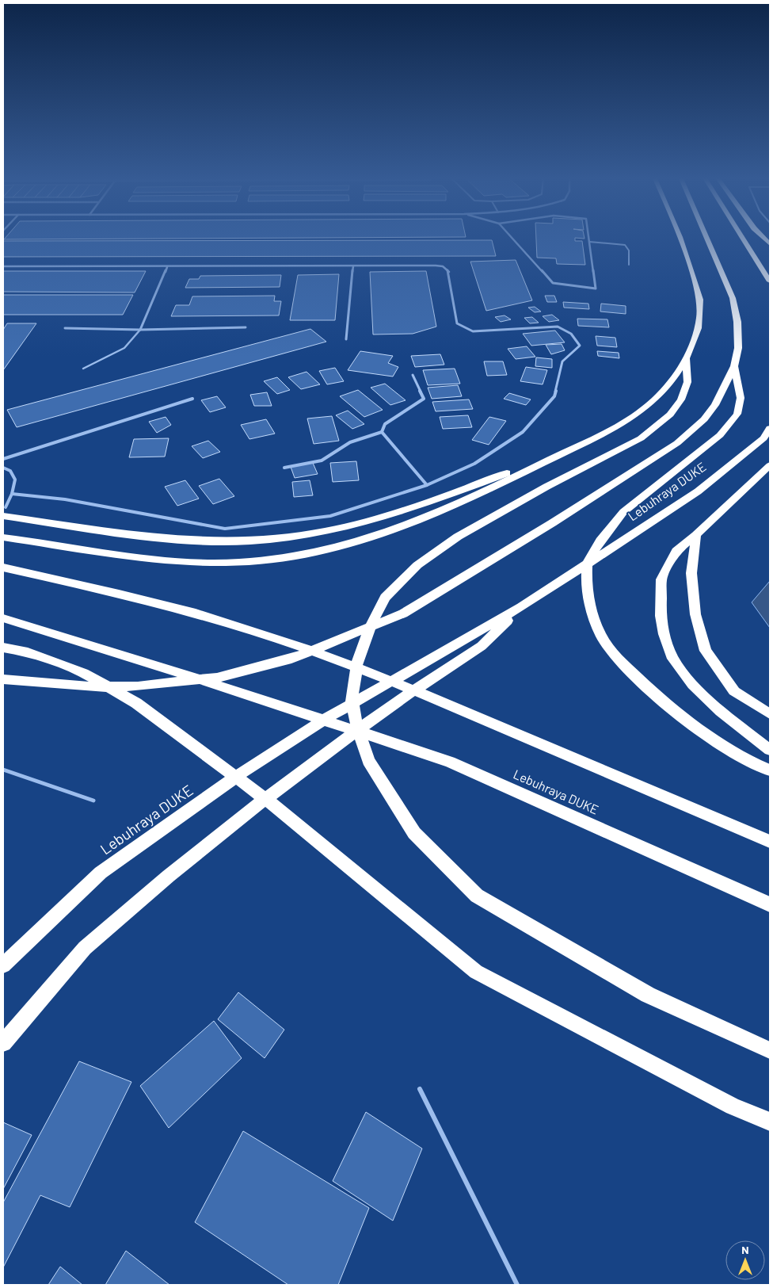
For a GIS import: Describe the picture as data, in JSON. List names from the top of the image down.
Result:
{
  "streets": {
    "highway": ["Lebuhraya DUKE"]
  },
  "north": "top"
}
